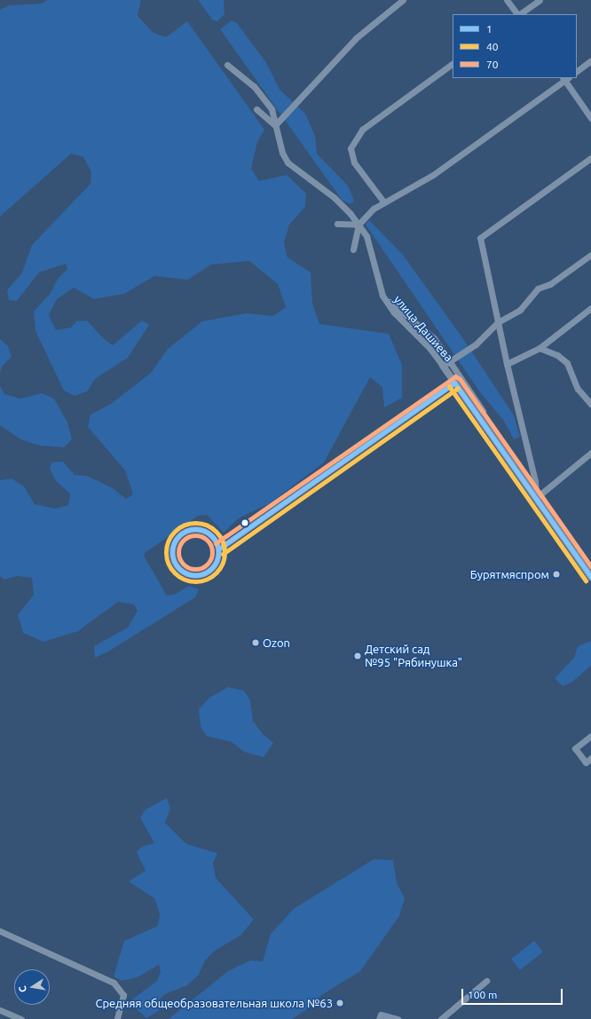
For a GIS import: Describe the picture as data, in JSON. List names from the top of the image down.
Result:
{
  "streets": {
    "street": ["улица Дашиева"]
  },
  "places": [
    "Бурятмяспром",
    "Ozon",
    "Детский сад №95 \"Рябинушка\"",
    "Средняя общеобразовательная школа №63"
  ],
  "lines": ["transit line 70", "transit line 1", "transit line 40"],
  "legend": ["1", "40", "70"],
  "scale_bar": "100 m",
  "north": "left"
}
